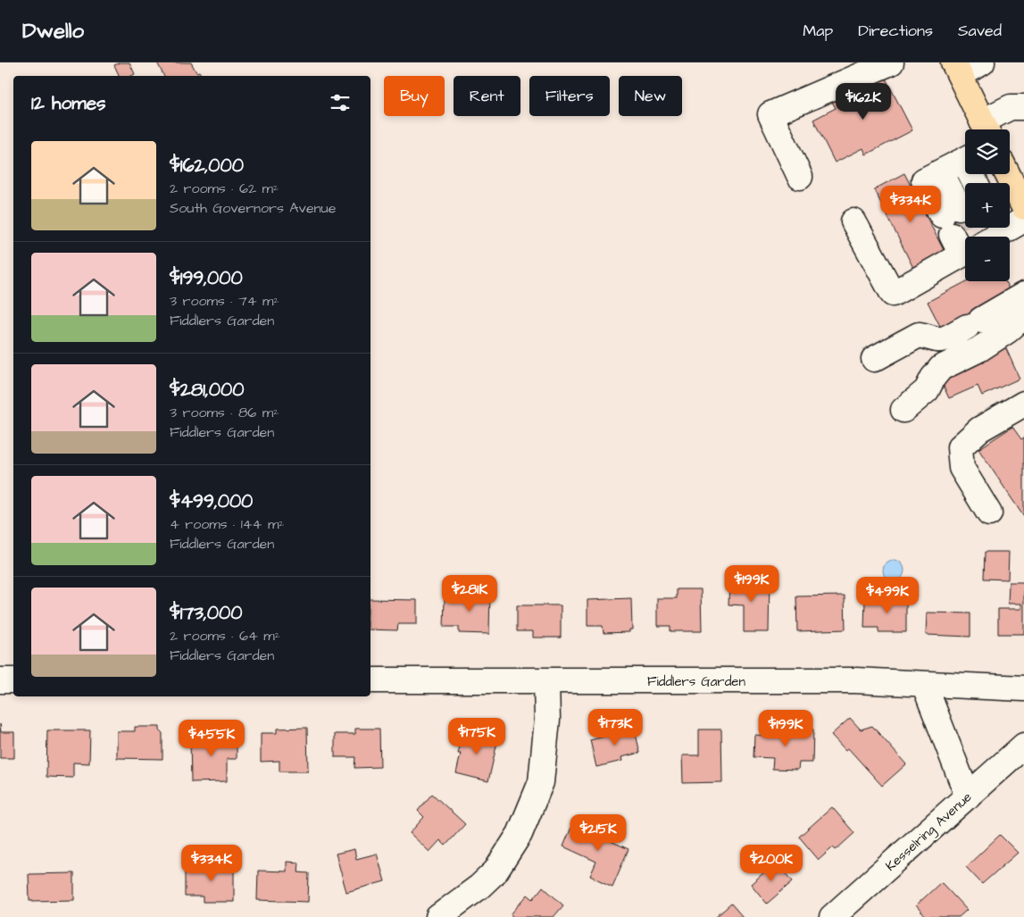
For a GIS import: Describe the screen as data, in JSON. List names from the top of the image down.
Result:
{
  "streets": {
    "street": ["Fiddlers Garden", "Kesselring Avenue"]
  },
  "page": {
    "header": "Dwello",
    "nav": ["Map", "Directions", "Saved"],
    "chip": [
      "Buy",
      "Rent",
      "Filters",
      "New"
    ],
    "heading": "12 homes",
    "price": [
      "$162K",
      "$334K",
      "$199K",
      "$281K",
      "$499K",
      "$173K",
      "$199K",
      "$175K",
      "$455K",
      "$215K",
      "$334K",
      "$200K"
    ],
    "map_buttons": ["+", "−"],
    "list": [
      {
        "name": "$162,000",
        "note": "2 rooms · 62 m² · South Governors Avenue"
      },
      {
        "name": "$199,000",
        "note": "3 rooms · 74 m² · Fiddlers Garden"
      },
      {
        "name": "$281,000",
        "note": "3 rooms · 86 m² · Fiddlers Garden"
      },
      {
        "name": "$499,000",
        "note": "4 rooms · 144 m² · Fiddlers Garden"
      },
      {
        "name": "$173,000",
        "note": "2 rooms · 64 m² · Fiddlers Garden"
      }
    ]
  }
}
